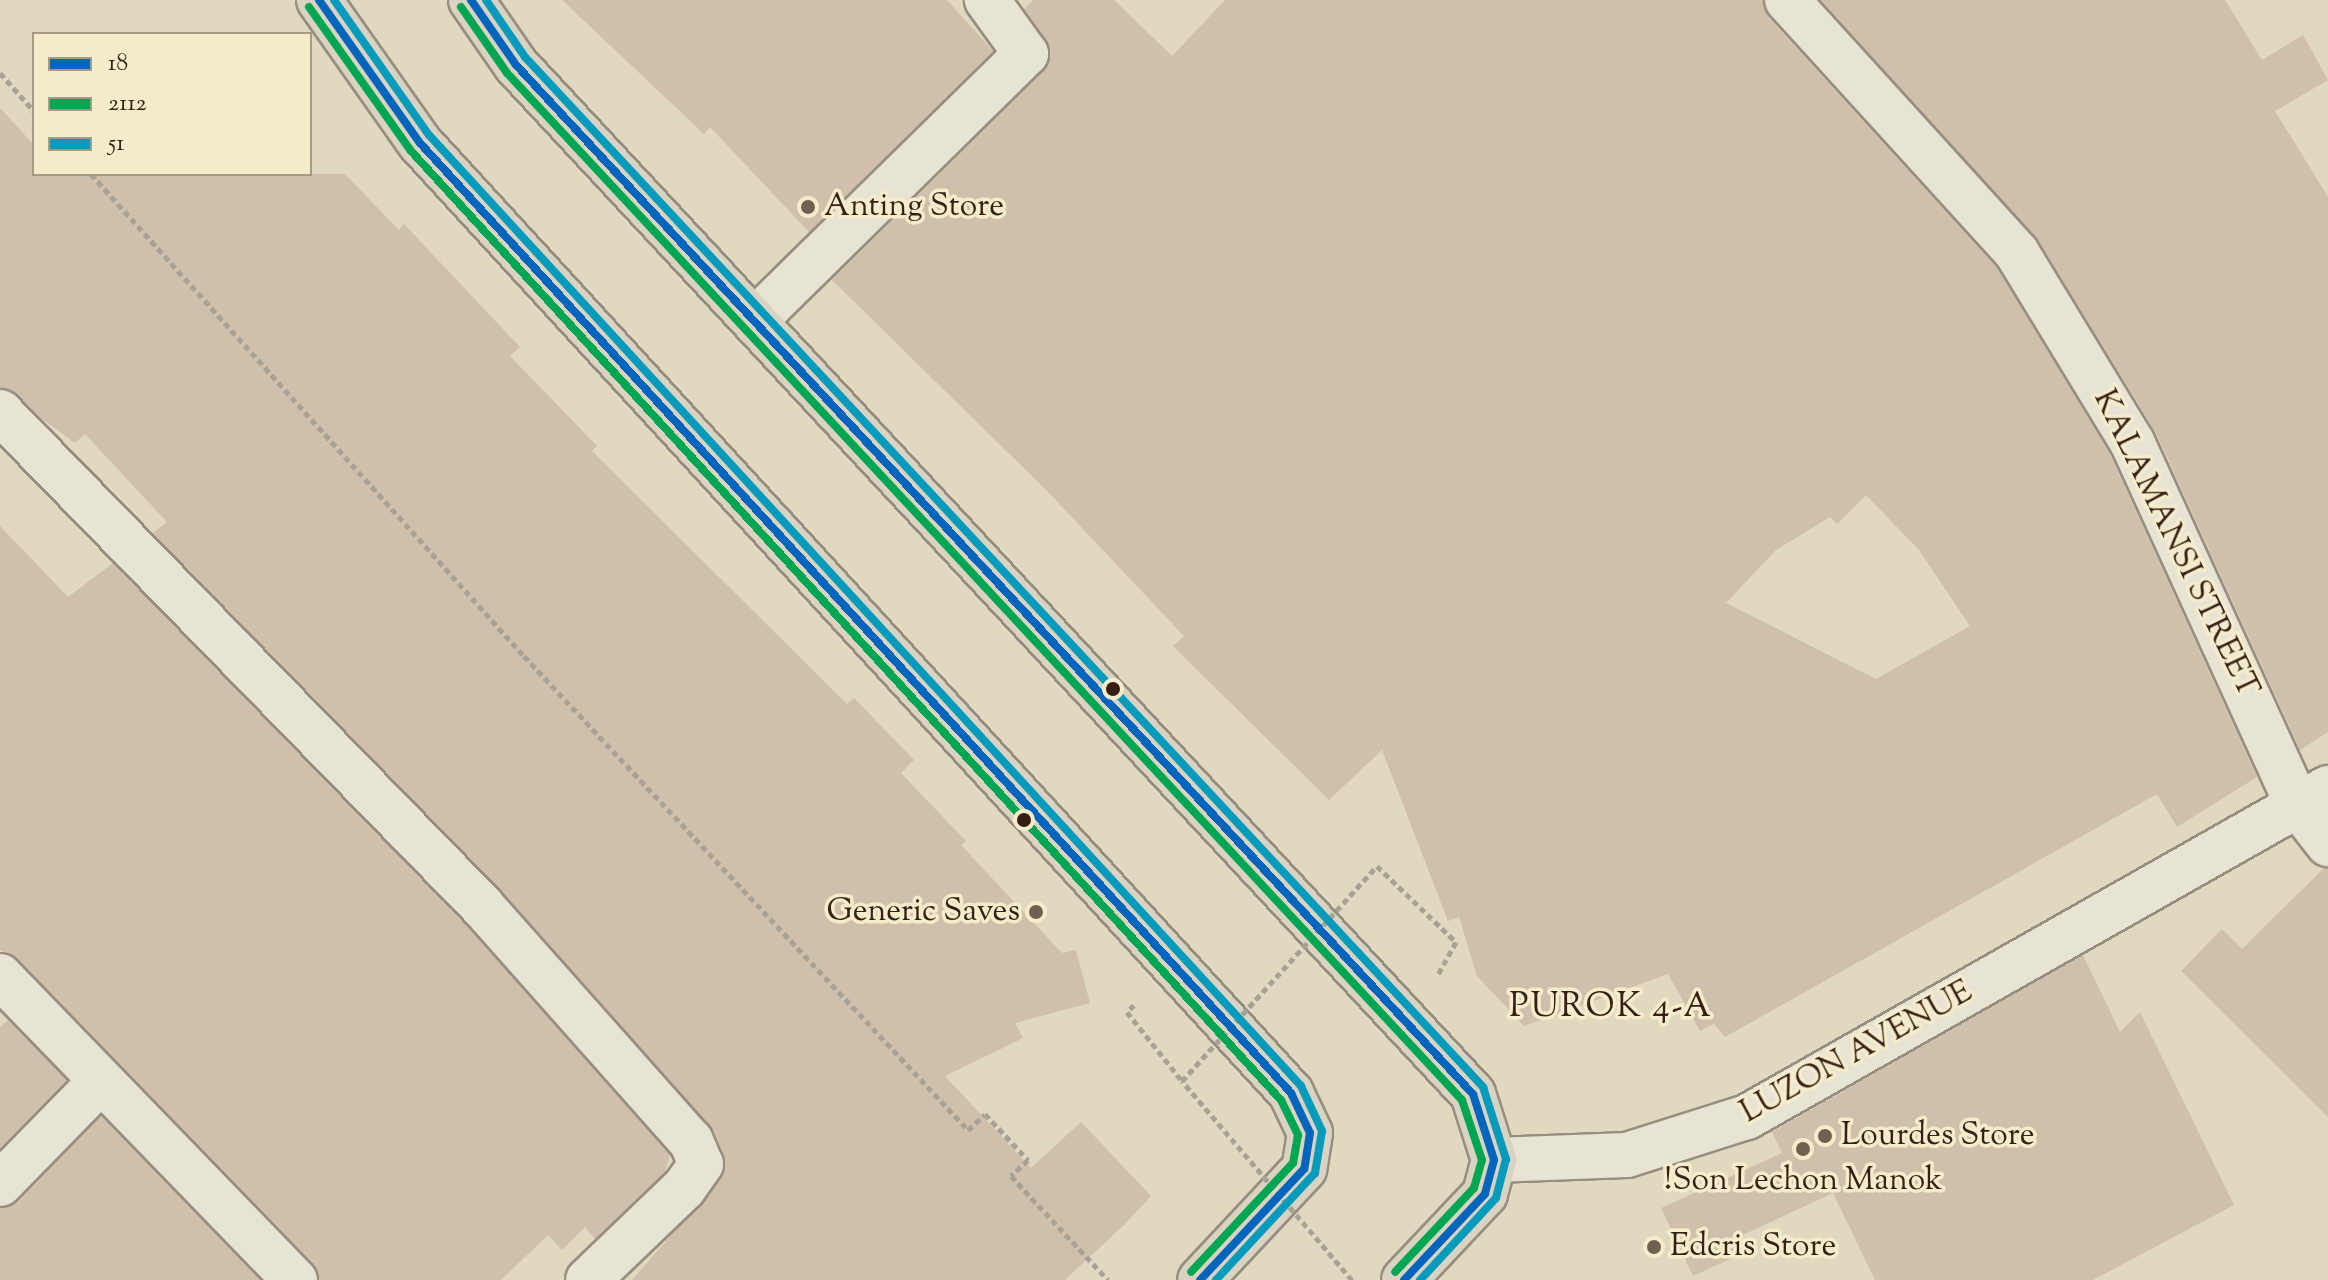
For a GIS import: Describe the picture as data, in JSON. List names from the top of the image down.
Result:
{
  "streets": {
    "street": ["KALAMANSI STREET", "LUZON AVENUE"]
  },
  "crossings": [
    ["KALAMANSI STREET", "LUZON AVENUE"]
  ],
  "districts": ["PUROK 4-A"],
  "places": [
    "Anting Store",
    "Generic Saves",
    "Lourdes Store",
    "!Son Lechon Manok",
    "Edcris Store"
  ],
  "lines": ["transit line 18", "transit line 51", "transit line 2112"],
  "legend": ["18", "2112", "51"]
}
